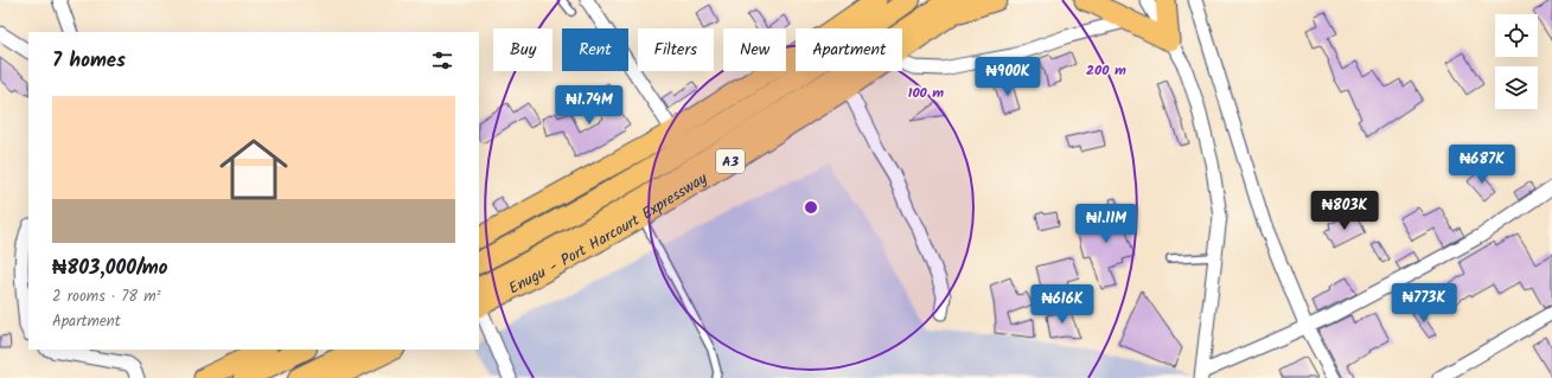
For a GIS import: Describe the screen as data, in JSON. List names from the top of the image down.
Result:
{
  "streets": {
    "highway": ["A3", "Enugu - Port Harcourt Expressway"]
  },
  "page": {
    "chip": [
      "Buy",
      "Rent",
      "Filters",
      "New",
      "Apartment"
    ],
    "heading": "7 homes",
    "price": [
      "₦900K",
      "₦1.74M",
      "₦687K",
      "₦803K",
      "₦1.11M",
      "₦773K",
      "₦616K"
    ],
    "list": [
      {
        "name": "₦803,000/mo",
        "note": "2 rooms · 78 m² · Apartment"
      }
    ]
  },
  "rings": ["200 m", "100 m"]
}
